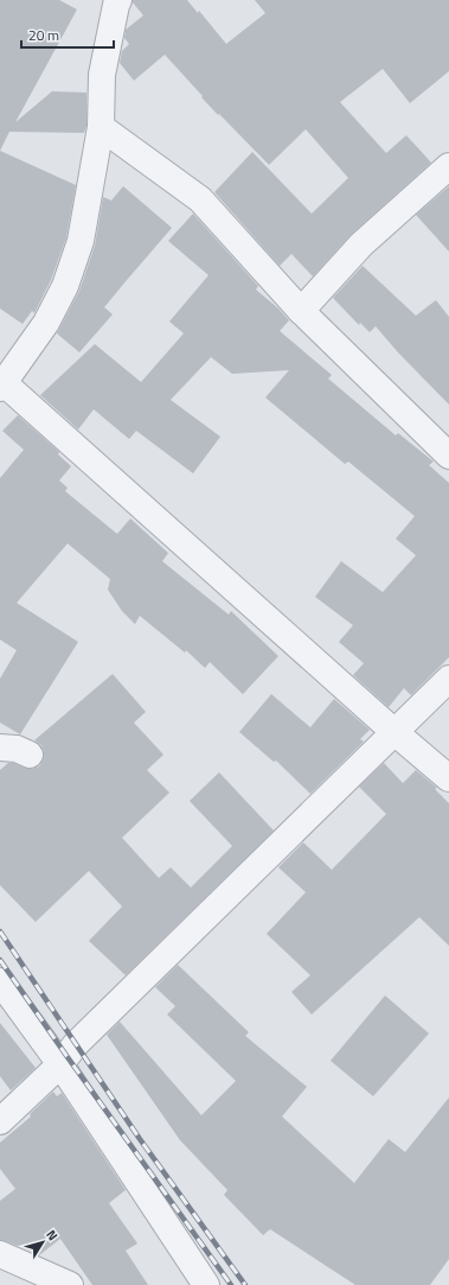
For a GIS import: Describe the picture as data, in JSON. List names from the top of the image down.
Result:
{
  "scale_bar": "20 m",
  "north": "top right"
}
